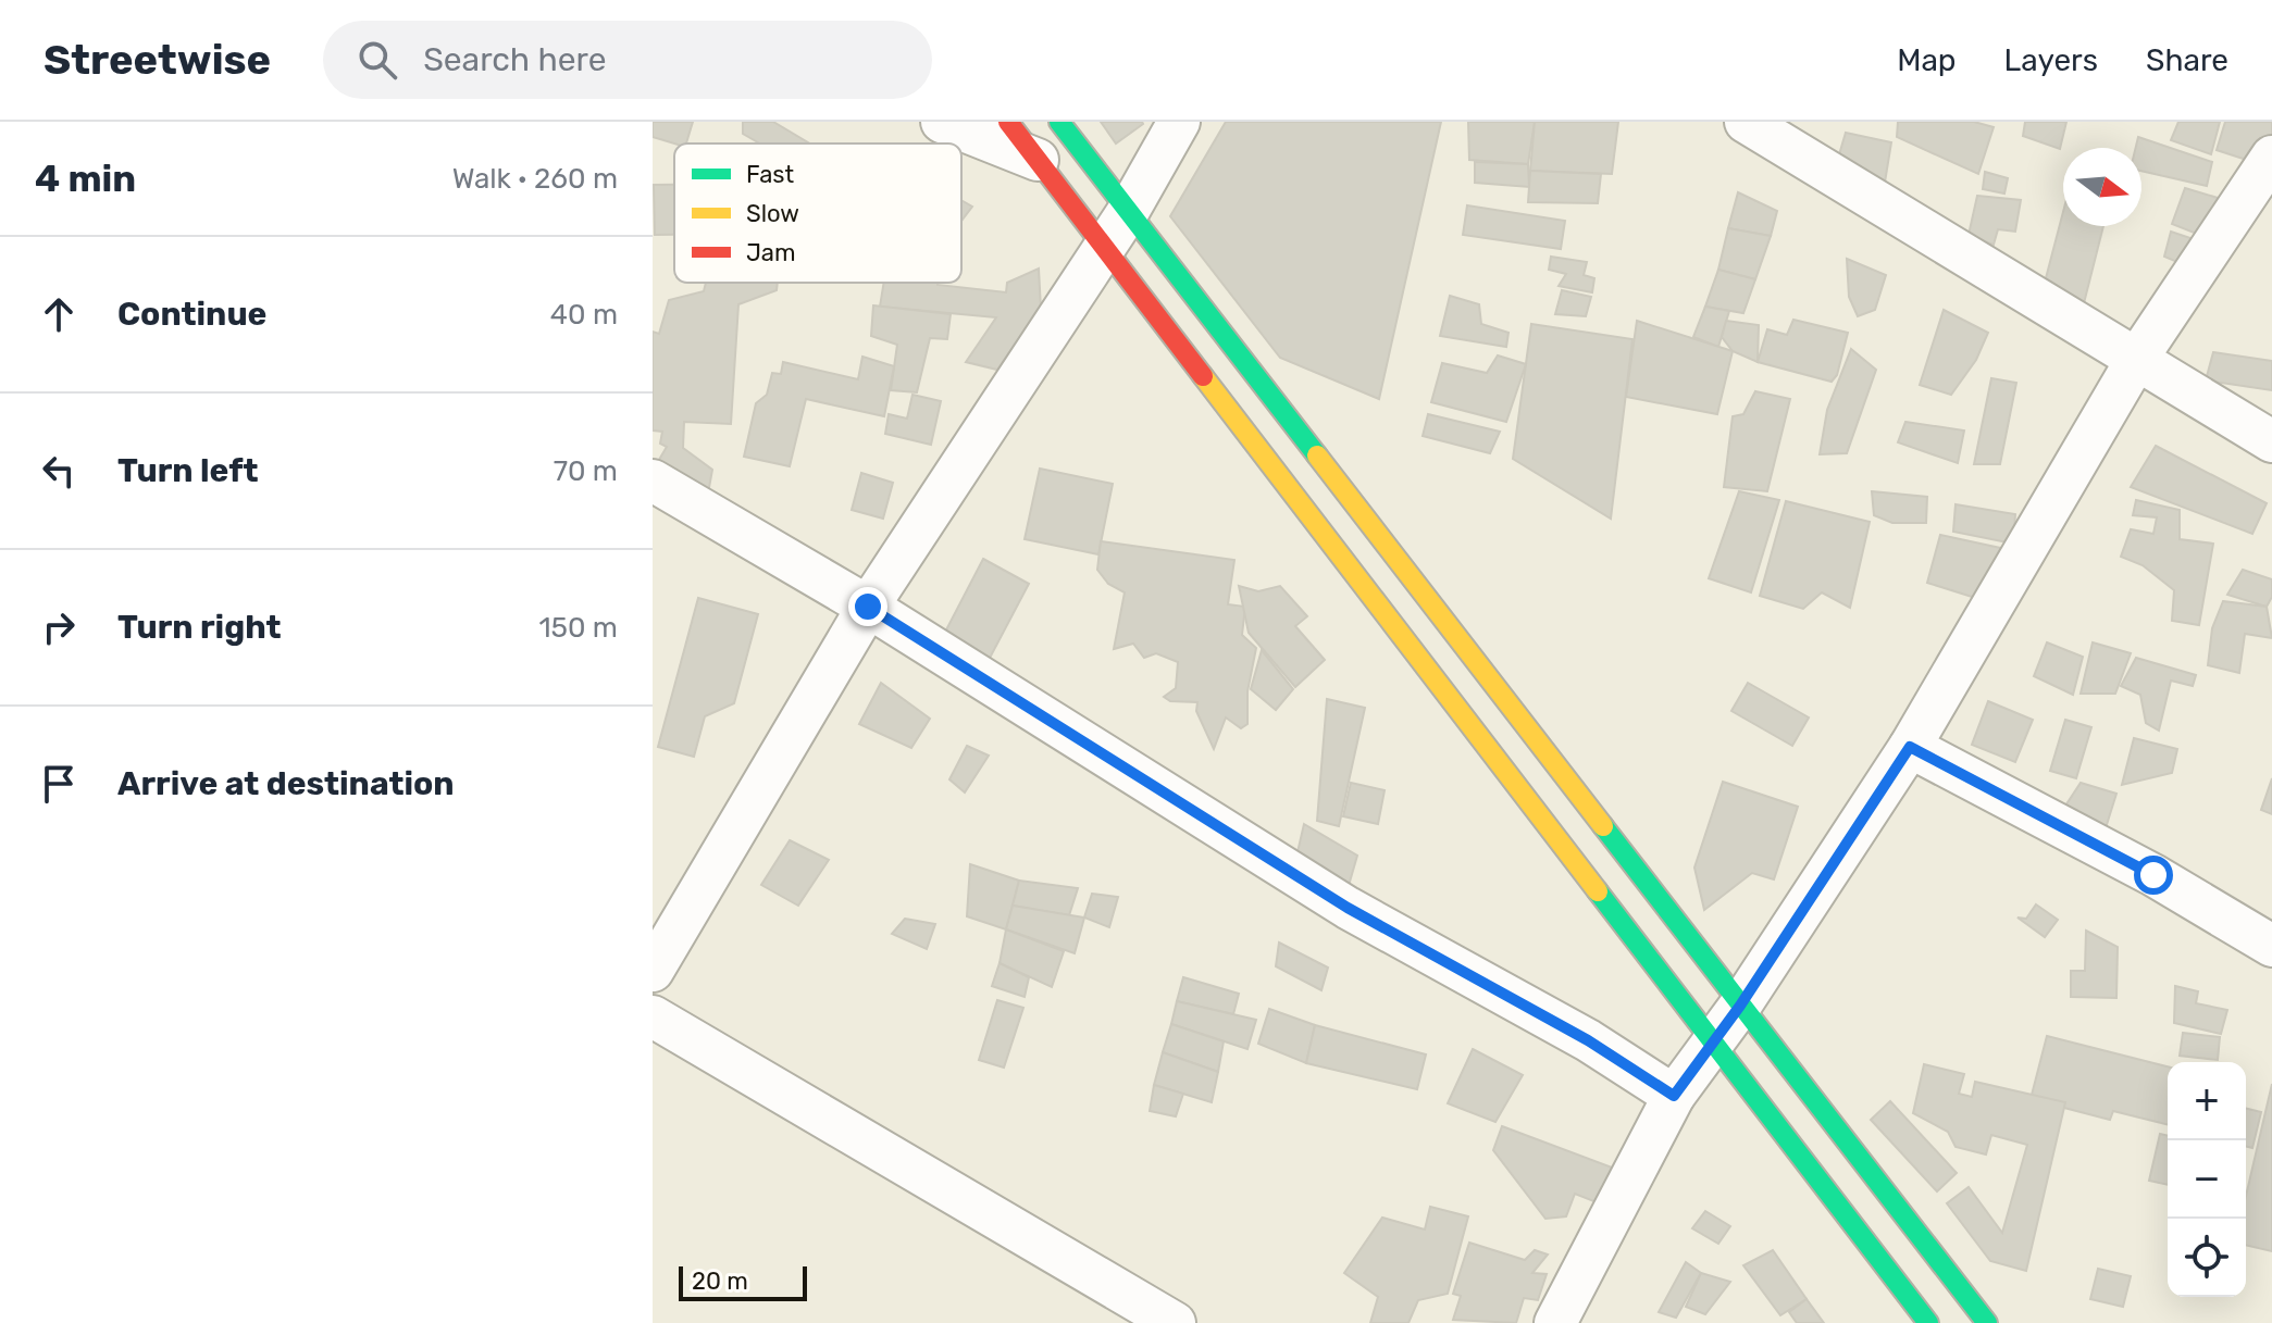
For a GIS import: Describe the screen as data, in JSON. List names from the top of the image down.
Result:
{
  "legend": ["Fast", "Slow", "Jam"],
  "scale_bar": "20 m",
  "north": "right",
  "page": {
    "header": "Streetwise",
    "search": "Search here",
    "nav": ["Map", "Layers", "Share"],
    "heading": ["4 min", "Walk · 260 m"],
    "list": [
      ["Continue", "40 m"],
      ["Turn left", "70 m"],
      ["Turn right", "150 m"],
      "Arrive at destination"
    ],
    "map_buttons": ["+", "−"],
    "scale": "20 m"
  }
}
